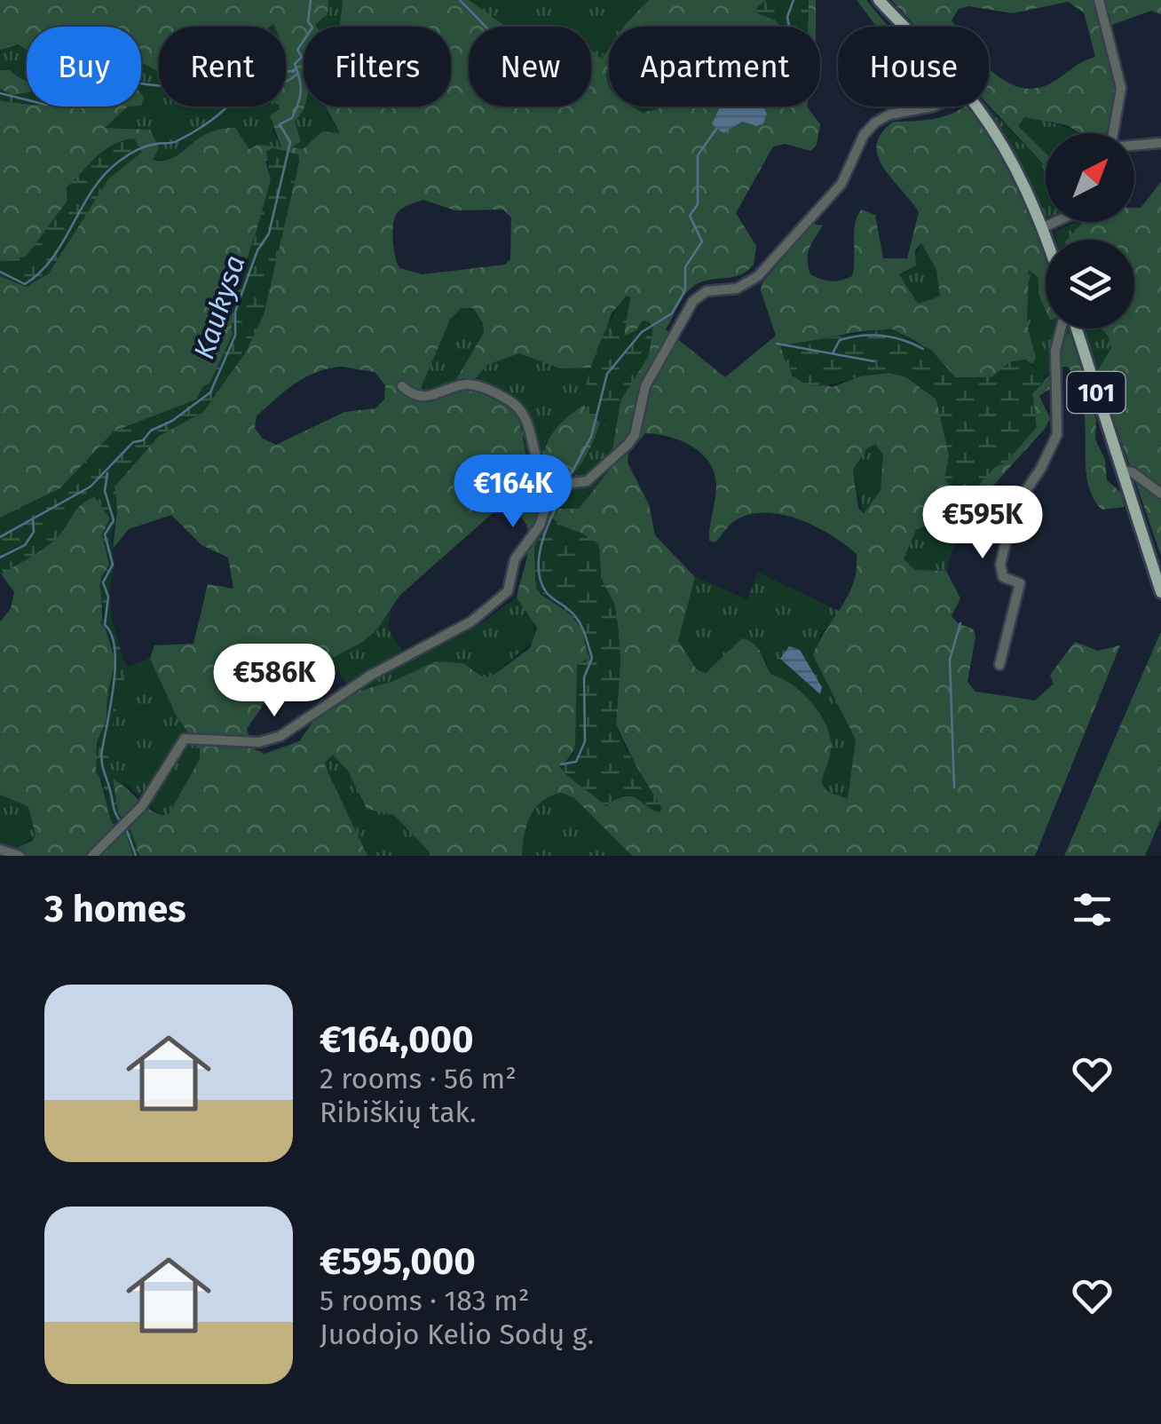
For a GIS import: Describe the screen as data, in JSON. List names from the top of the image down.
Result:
{
  "streets": {
    "main road": ["101"]
  },
  "water": ["Kaukysa"],
  "north": "top right",
  "page": {
    "chip": [
      "Buy",
      "Rent",
      "Filters",
      "New",
      "Apartment",
      "House"
    ],
    "price": ["€164K", "€595K", "€586K"],
    "heading": "3 homes",
    "list": [
      {
        "name": "€164,000",
        "note": "2 rooms · 56 m² · Ribiškių tak."
      },
      {
        "name": "€595,000",
        "note": "5 rooms · 183 m² · Juodojo Kelio Sodų g."
      }
    ]
  }
}
